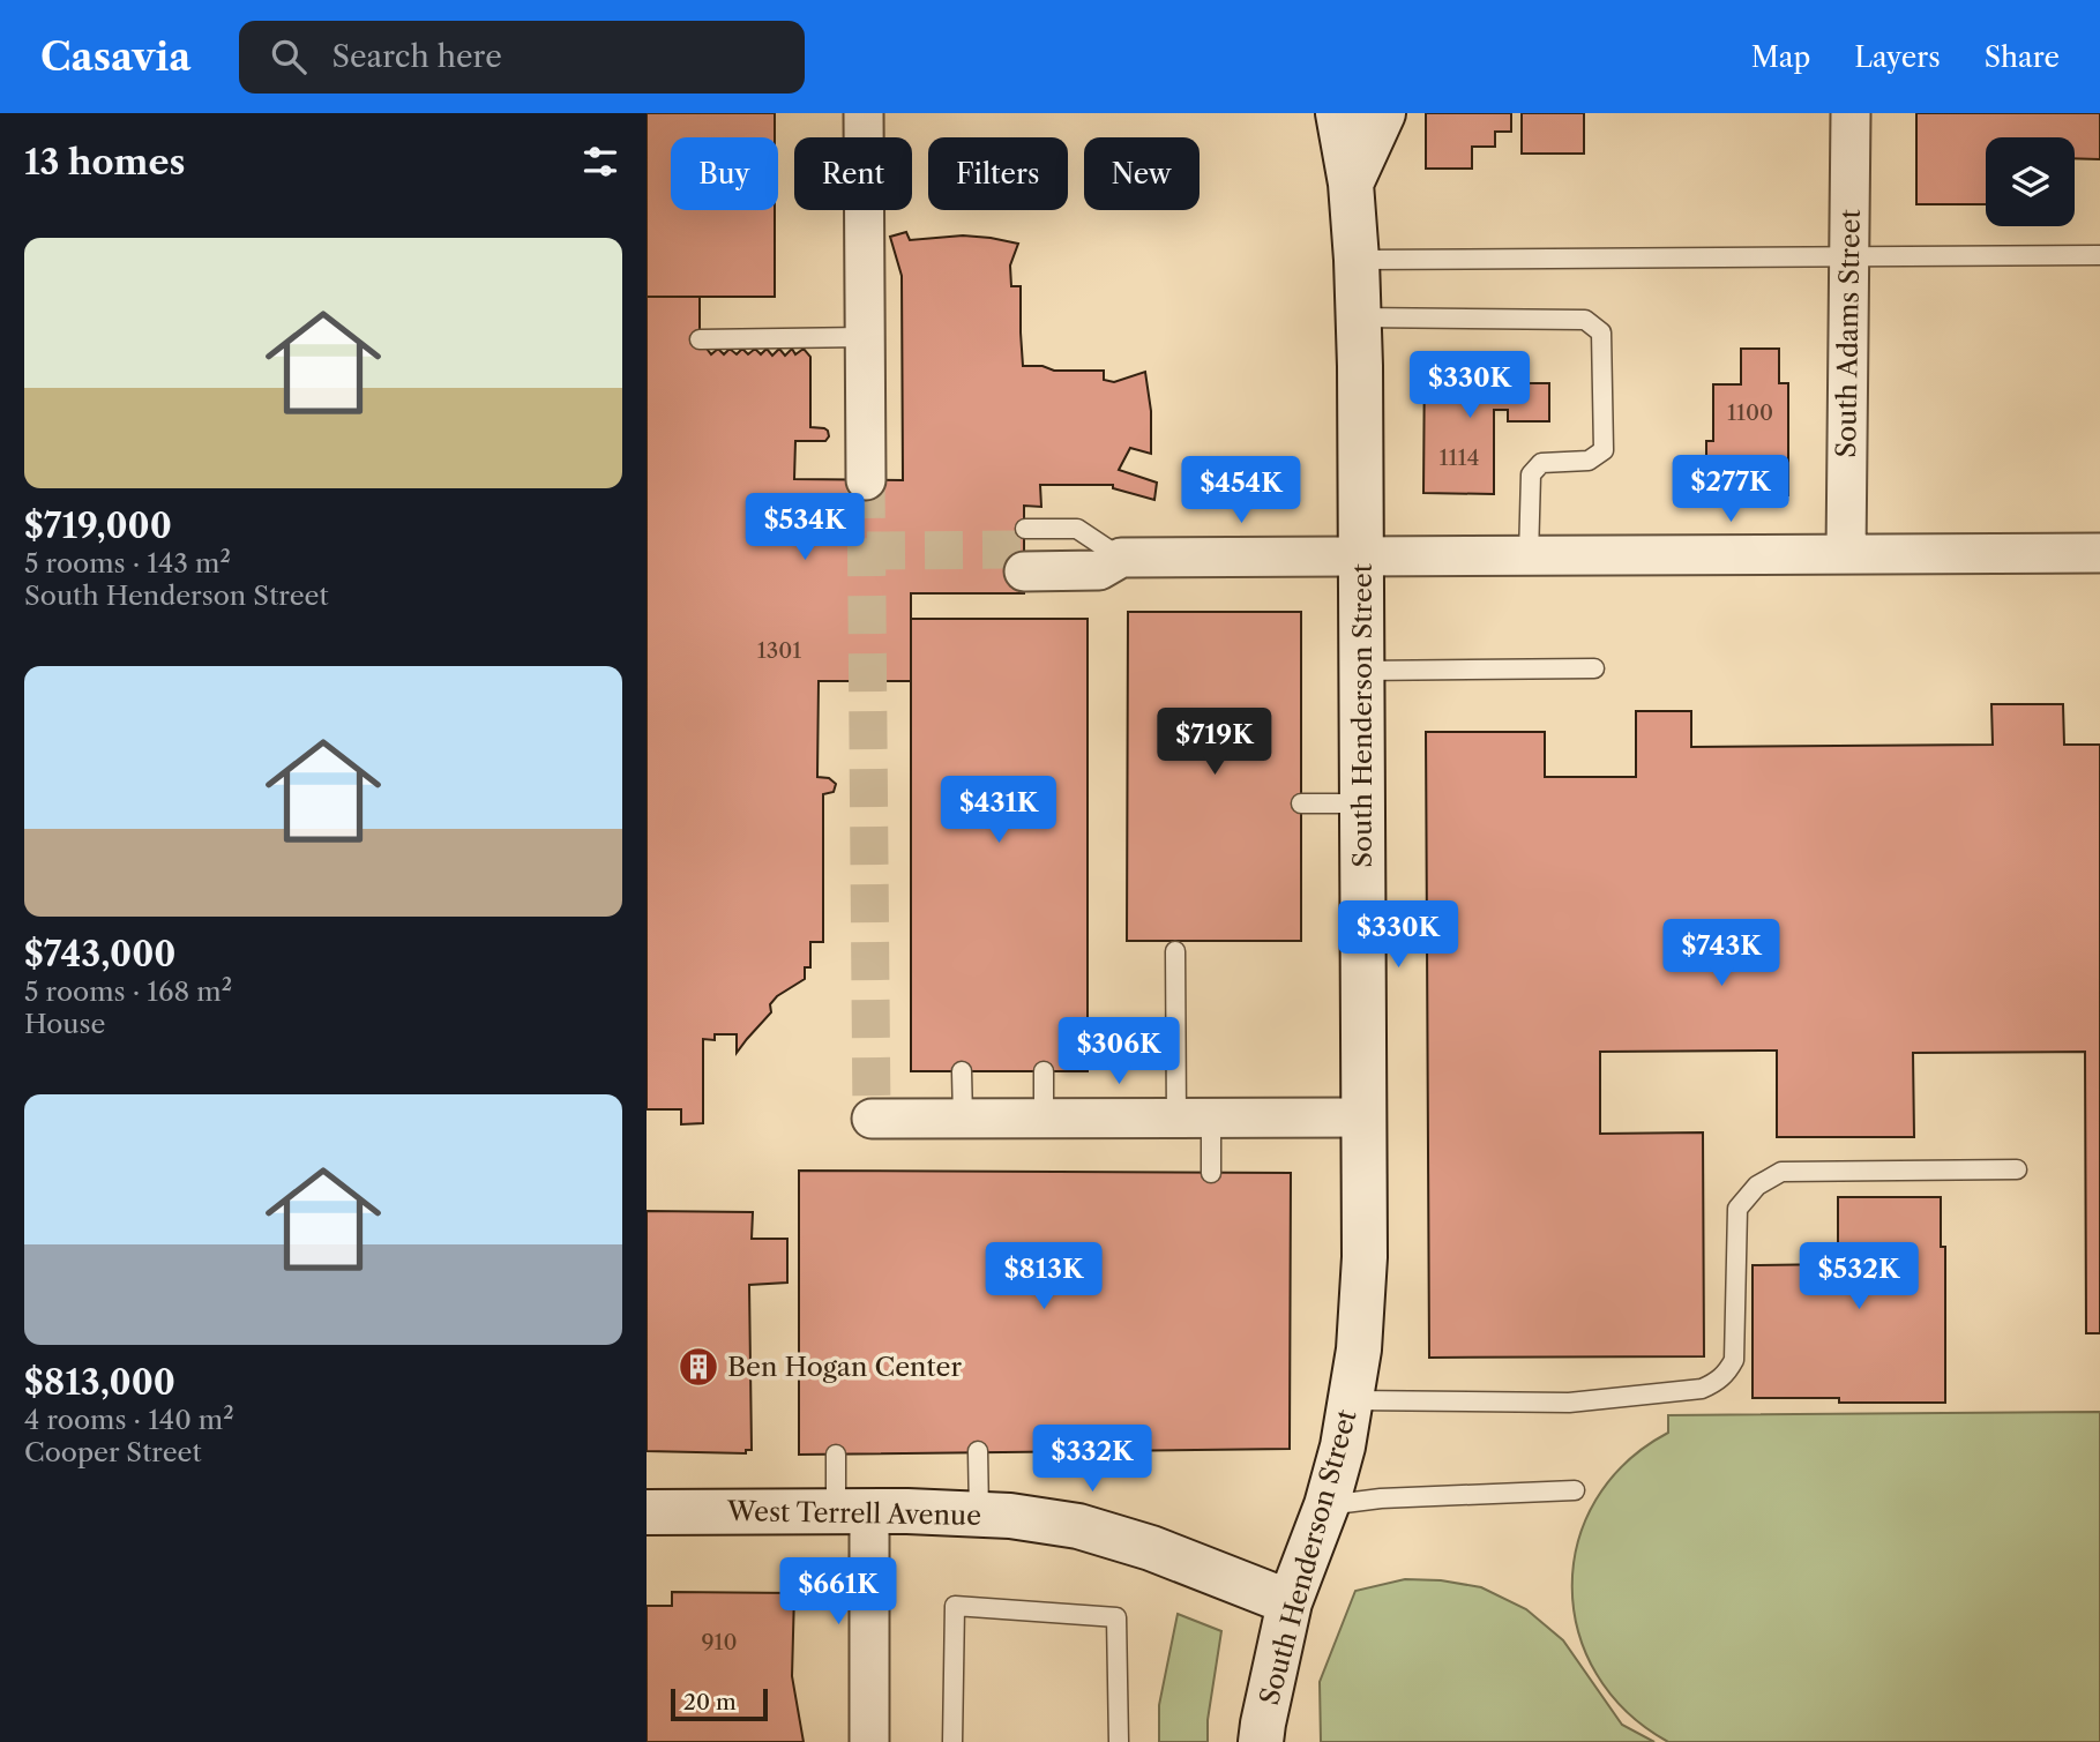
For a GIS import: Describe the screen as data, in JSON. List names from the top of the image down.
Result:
{
  "streets": {
    "street": ["South Adams Street", "South Henderson Street", "West Terrell Avenue"]
  },
  "crossings": [
    ["South Henderson Street", "West Terrell Avenue"]
  ],
  "places": {
    "building": ["Ben Hogan Center"]
  },
  "house_numbers": [
    "1100",
    "1114",
    "1301",
    "910"
  ],
  "scale_bar": "20 m",
  "page": {
    "header": "Casavia",
    "search": "Search here",
    "nav": ["Map", "Layers", "Share"],
    "heading": "13 homes",
    "chip": [
      "Buy",
      "Rent",
      "Filters",
      "New"
    ],
    "list": [
      {
        "name": "$719,000",
        "note": "5 rooms · 143 m² · South Henderson Street"
      },
      {
        "name": "$743,000",
        "note": "5 rooms · 168 m² · House"
      },
      {
        "name": "$813,000",
        "note": "4 rooms · 140 m² · Cooper Street"
      }
    ],
    "price": [
      "$330K",
      "$277K",
      "$454K",
      "$534K",
      "$719K",
      "$431K",
      "$330K",
      "$743K",
      "$306K",
      "$813K",
      "$532K",
      "$332K",
      "$661K"
    ],
    "scale": "20 m"
  }
}
